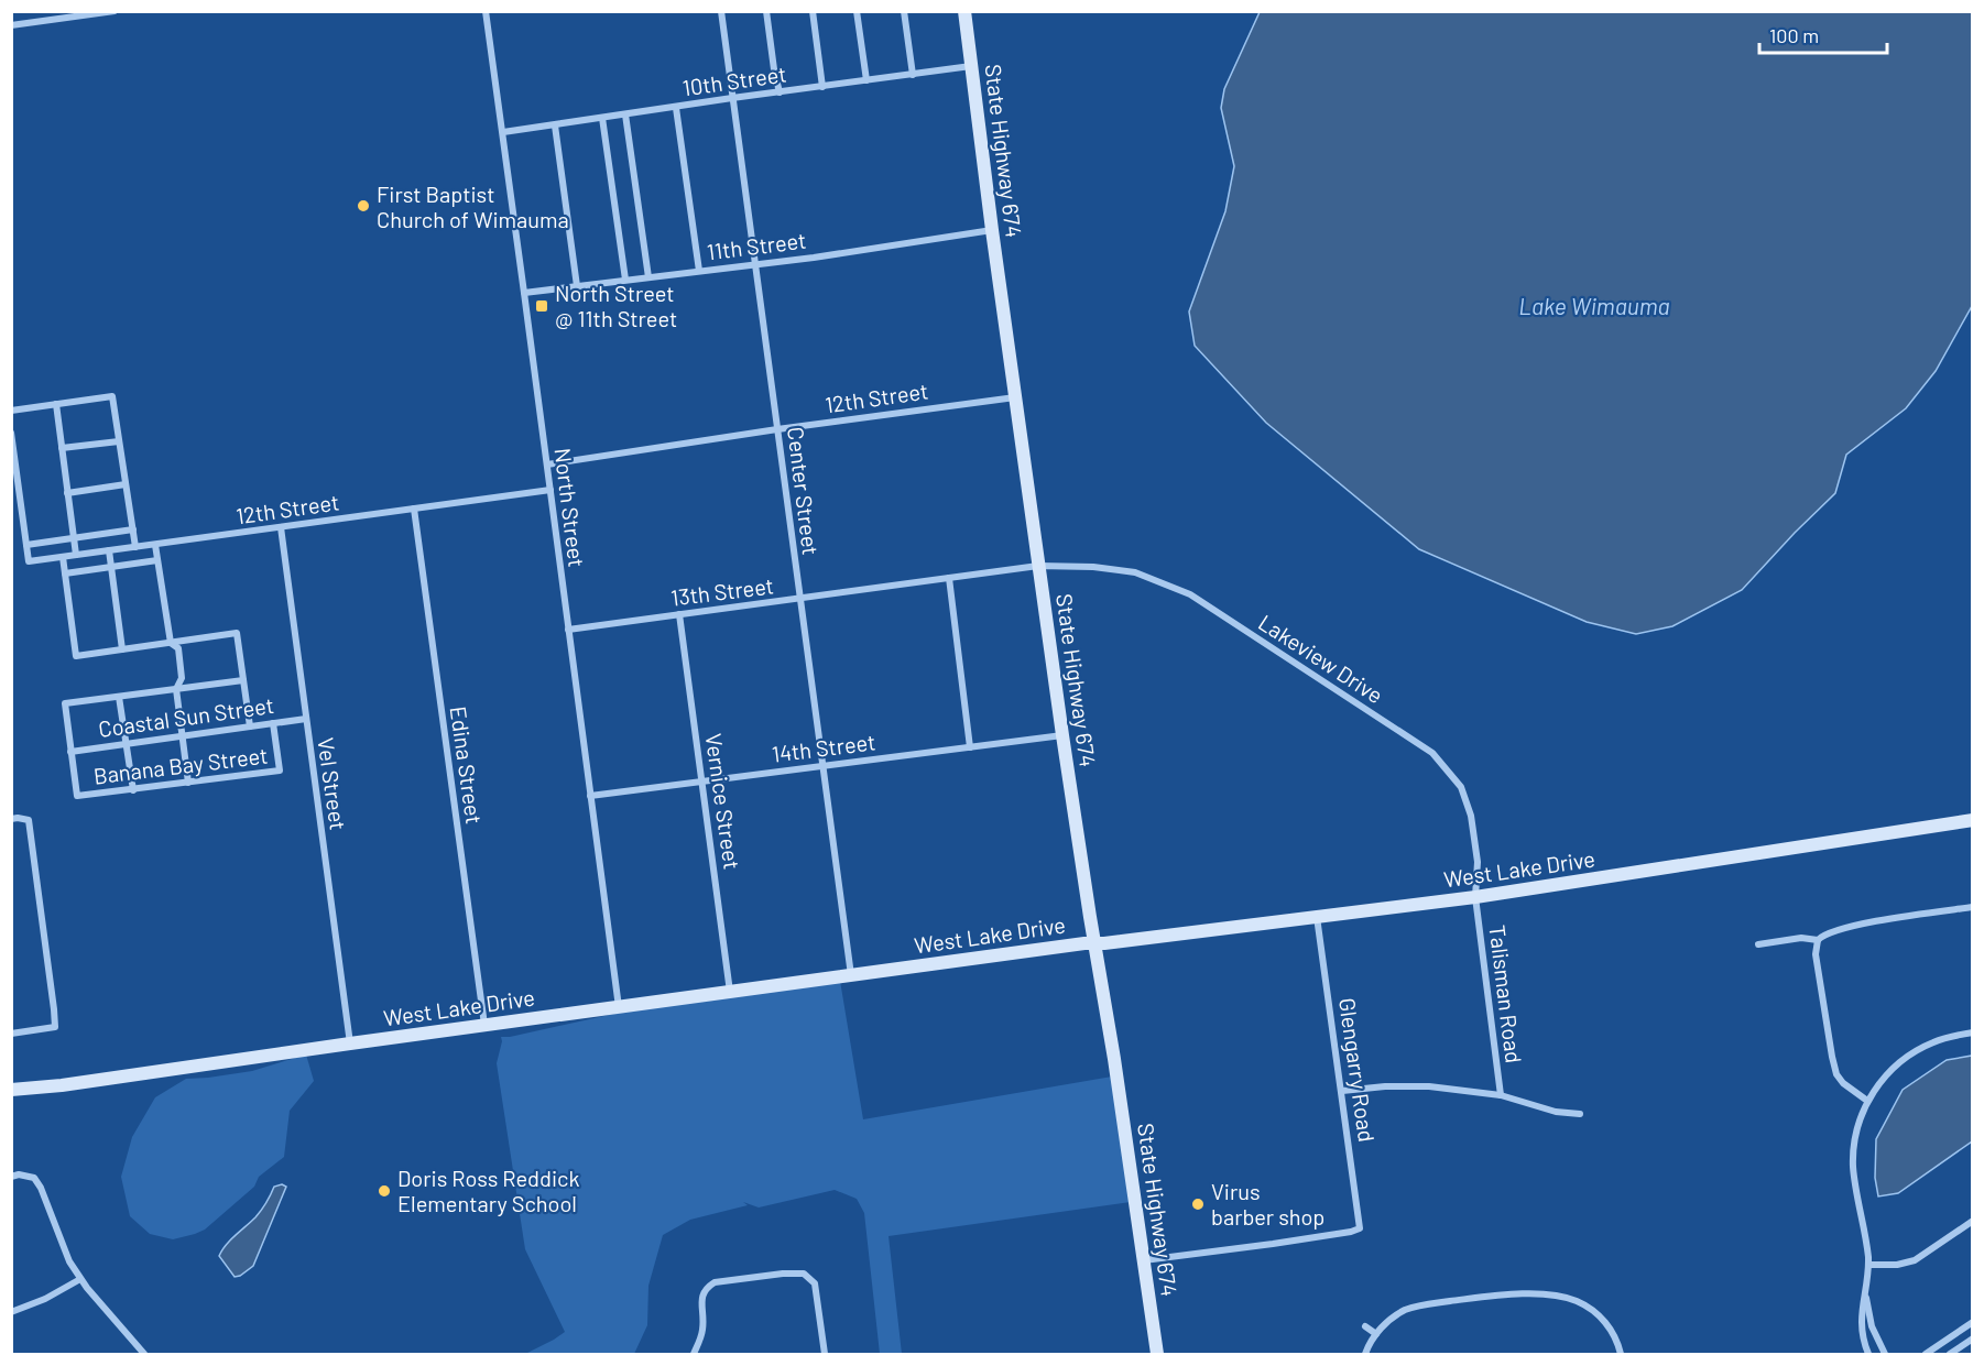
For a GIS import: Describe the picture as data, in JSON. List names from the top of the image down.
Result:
{
  "streets": {
    "street": [
      "10th Street",
      "State Highway 674",
      "11th Street",
      "12th Street",
      "Center Street",
      "North Street",
      "13th Street",
      "Lakeview Drive",
      "Coastal Sun Street",
      "14th Street",
      "Banana Bay Street",
      "Edina Street",
      "Vel Street",
      "Vernice Street",
      "West Lake Drive",
      "Talisman Road",
      "Glengarry Road"
    ]
  },
  "crossings": [
    ["10th Street", "State Highway 674"],
    ["10th Street", "Center Street"],
    ["10th Street", "North Street"],
    ["State Highway 674", "11th Street"],
    ["State Highway 674", "12th Street"],
    ["State Highway 674", "13th Street"],
    ["State Highway 674", "Lakeview Drive"],
    ["State Highway 674", "14th Street"],
    ["State Highway 674", "West Lake Drive"],
    ["State Highway 674", "Glengarry Road"],
    ["11th Street", "Center Street"],
    ["11th Street", "North Street"],
    ["12th Street", "Center Street"],
    ["12th Street", "North Street"],
    ["12th Street", "Edina Street"],
    ["12th Street", "Vel Street"],
    ["Center Street", "13th Street"],
    ["Center Street", "14th Street"],
    ["Center Street", "West Lake Drive"],
    ["North Street", "13th Street"],
    ["North Street", "14th Street"],
    ["North Street", "West Lake Drive"],
    ["13th Street", "Lakeview Drive"],
    ["13th Street", "Vernice Street"],
    ["Lakeview Drive", "West Lake Drive"],
    ["Lakeview Drive", "Talisman Road"],
    ["Coastal Sun Street", "Banana Bay Street"],
    ["Coastal Sun Street", "Vel Street"],
    ["14th Street", "Vernice Street"],
    ["Edina Street", "West Lake Drive"],
    ["Vel Street", "West Lake Drive"],
    ["Vernice Street", "West Lake Drive"],
    ["West Lake Drive", "Talisman Road"],
    ["West Lake Drive", "Glengarry Road"]
  ],
  "water": ["Lake Wimauma"],
  "places": {
    "other": ["First Baptist Church of Wimauma", "Doris Ross Reddick Elementary School", "Virus barber shop"],
    "transit": ["North Street @ 11th Street"]
  },
  "scale_bar": "100 m"
}
